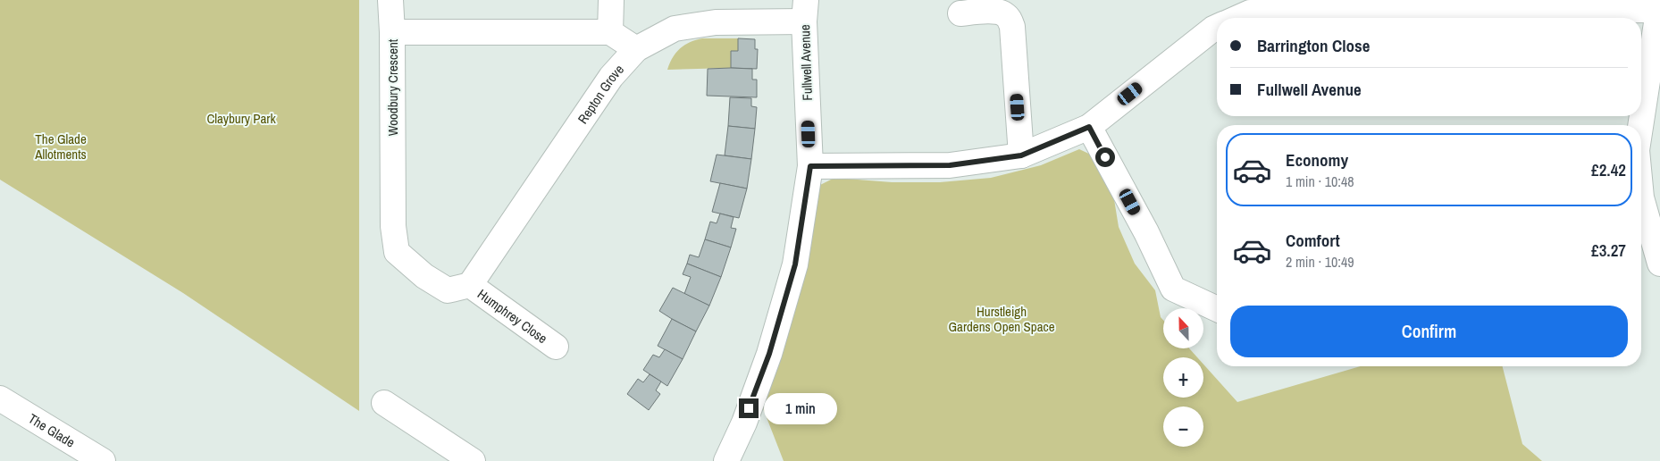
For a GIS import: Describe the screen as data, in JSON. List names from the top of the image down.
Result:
{
  "streets": {
    "street": [
      "Fullwell Avenue",
      "Woodbury Crescent",
      "Repton Grove",
      "Humphrey Close",
      "The Glade"
    ]
  },
  "crossings": [
    ["Fullwell Avenue", "Repton Grove"],
    ["Woodbury Crescent", "Repton Grove"],
    ["Woodbury Crescent", "Humphrey Close"],
    ["Repton Grove", "Humphrey Close"]
  ],
  "parks": ["Claybury Park", "The Glade Allotments", "Hurstleigh Gardens Open Space"],
  "north": "top",
  "page": {
    "banner": ["Barrington Close", "Fullwell Avenue"],
    "list": [
      {
        "name": "Economy",
        "note": "1 min · 10:48",
        "value": "£2.42"
      },
      {
        "name": "Comfort",
        "note": "2 min · 10:49",
        "value": "£3.27"
      }
    ],
    "buttons": "Confirm",
    "map_buttons": ["+", "−"],
    "bubble": "1 min"
  }
}
